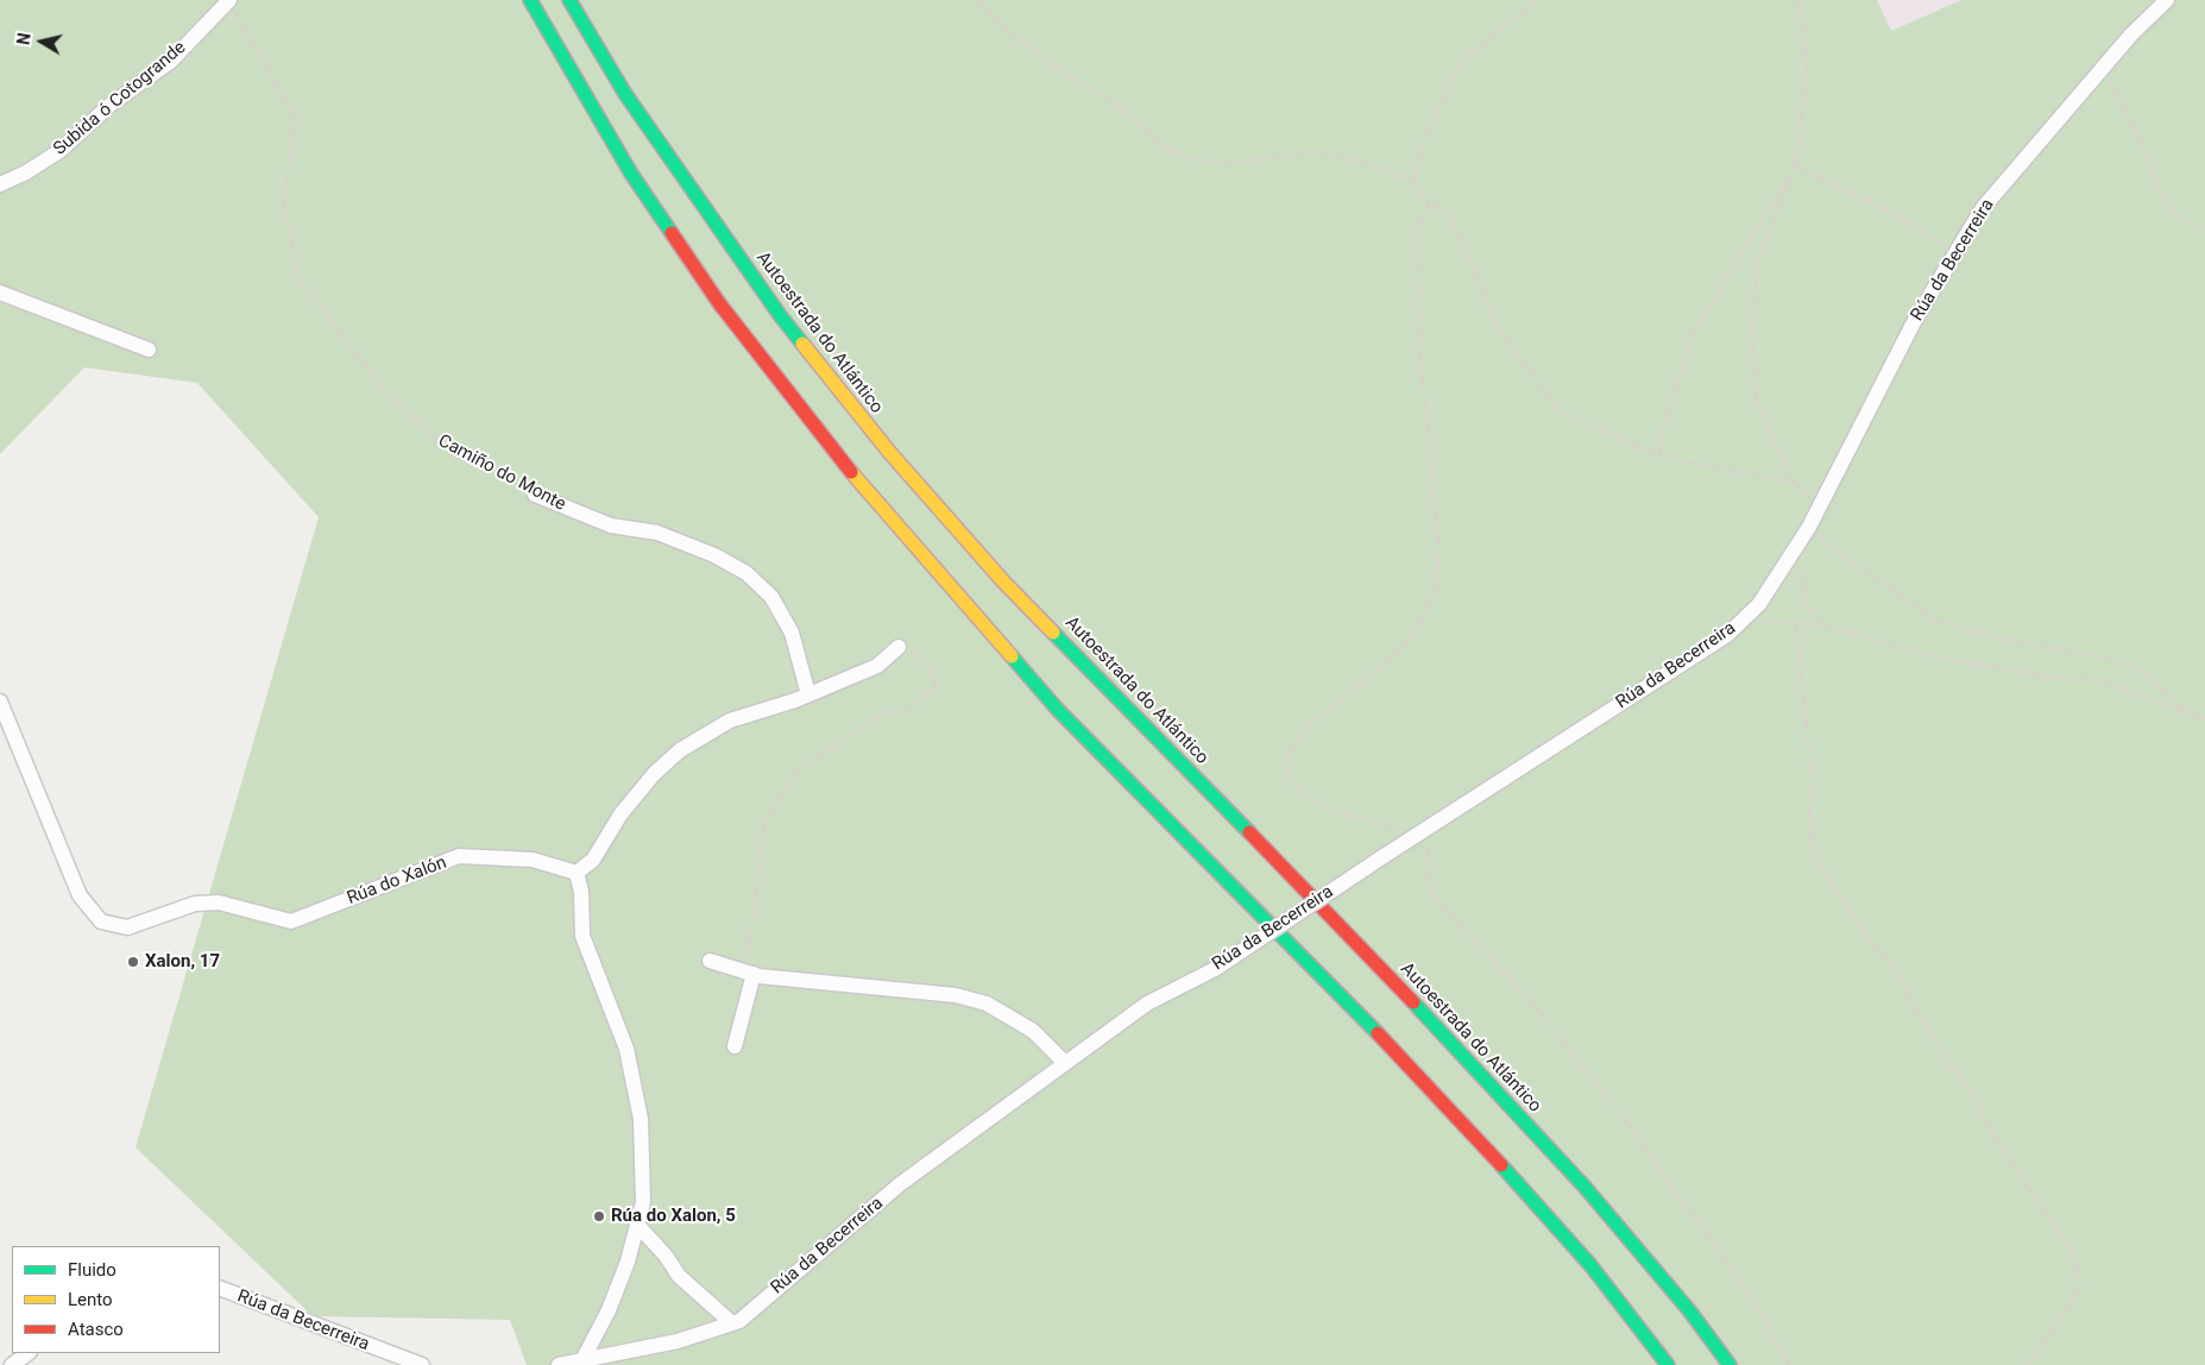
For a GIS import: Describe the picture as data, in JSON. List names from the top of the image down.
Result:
{
  "streets": {
    "highway": ["Autoestrada do Atlántico"],
    "street": [
      "Subida ó Cotogrande",
      "Rúa da Becerreira",
      "Camiño do Monte",
      "Rúa do Xalón"
    ]
  },
  "crossings": [
    ["Subida ó Cotogrande", "Camiño do Monte"]
  ],
  "places": ["Xalon, 17", "Rúa do Xalon, 5"],
  "legend": ["Fluido", "Lento", "Atasco"],
  "north": "left"
}
